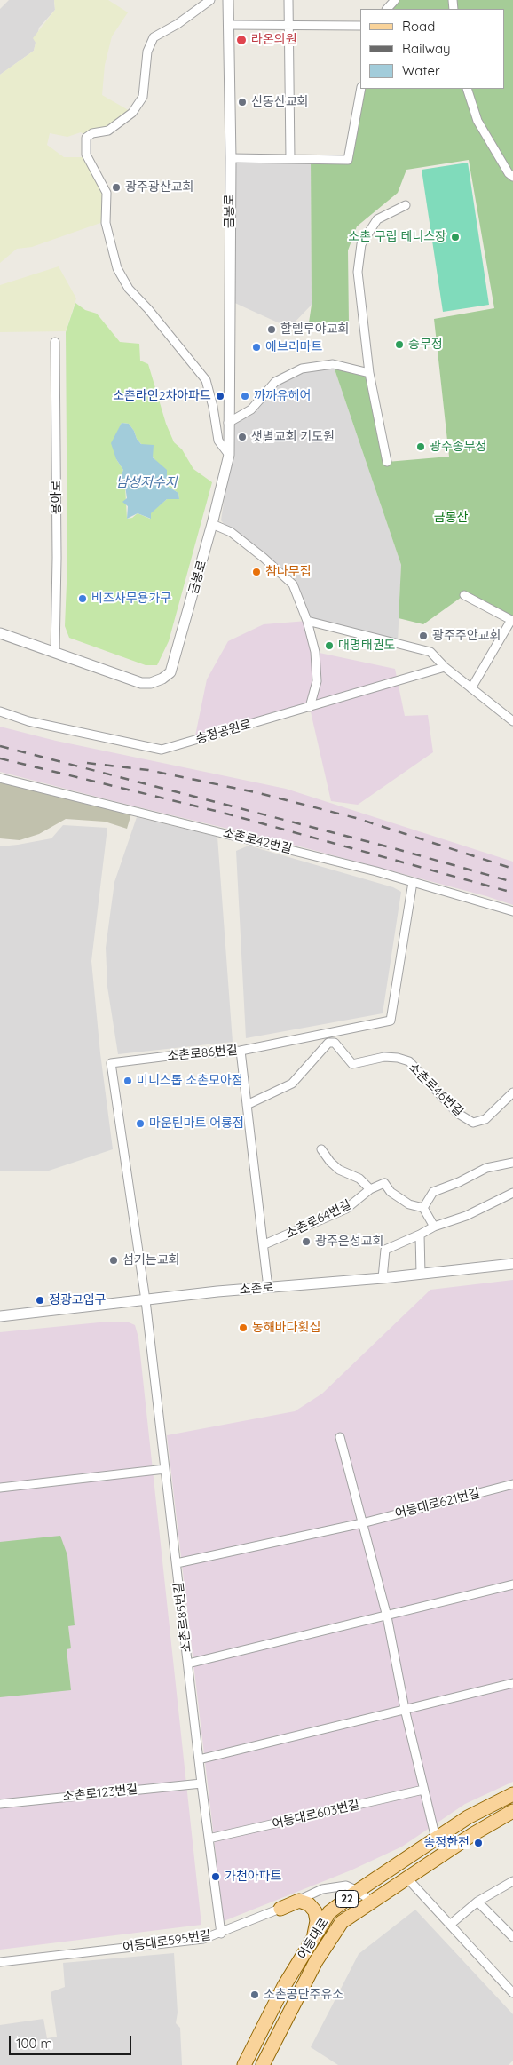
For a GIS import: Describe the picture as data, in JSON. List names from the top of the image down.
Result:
{
  "streets": {
    "main road": ["22", "어등대로"],
    "street": [
      "금봉로",
      "용아로",
      "송정공원로",
      "소촌로42번길",
      "소촌로86번길",
      "소촌로46번길",
      "소촌로64번길",
      "소촌로",
      "어등대로621번길",
      "소촌로85번길",
      "소촌로123번길",
      "어등대로603번길",
      "어등대로595번길"
    ]
  },
  "crossings": [
    ["금봉로", "용아로"],
    ["소촌로42번길", "소촌로86번길"],
    ["소촌로86번길", "소촌로"],
    ["소촌로86번길", "소촌로85번길"],
    ["소촌로", "소촌로85번길"],
    ["소촌로85번길", "소촌로123번길"],
    ["소촌로85번길", "어등대로603번길"],
    ["소촌로85번길", "어등대로595번길"],
    ["어등대로", "어등대로595번길"]
  ],
  "water": ["남성저수지"],
  "parks": ["금봉산"],
  "places": [
    "라온의원",
    "신동산교회",
    "광주광산교회",
    "소촌 구립 테니스장",
    "할렐루야교회",
    "송무정",
    "에브리마트",
    "소촌라인2차아파트",
    "까까유헤어",
    "샛별교회 기도원",
    "광주송무정",
    "참나무집",
    "비즈사무용가구",
    "광주주안교회",
    "대명태권도",
    "미니스톱 소촌모아점",
    "마운틴마트 어룡점",
    "광주은성교회",
    "섬기는교회",
    "정광고입구",
    "동해바다횟집",
    "송정한전",
    "가천아파트",
    "소촌공단주유소"
  ],
  "legend": ["Road", "Railway", "Water"],
  "scale_bar": "100 m"
}
